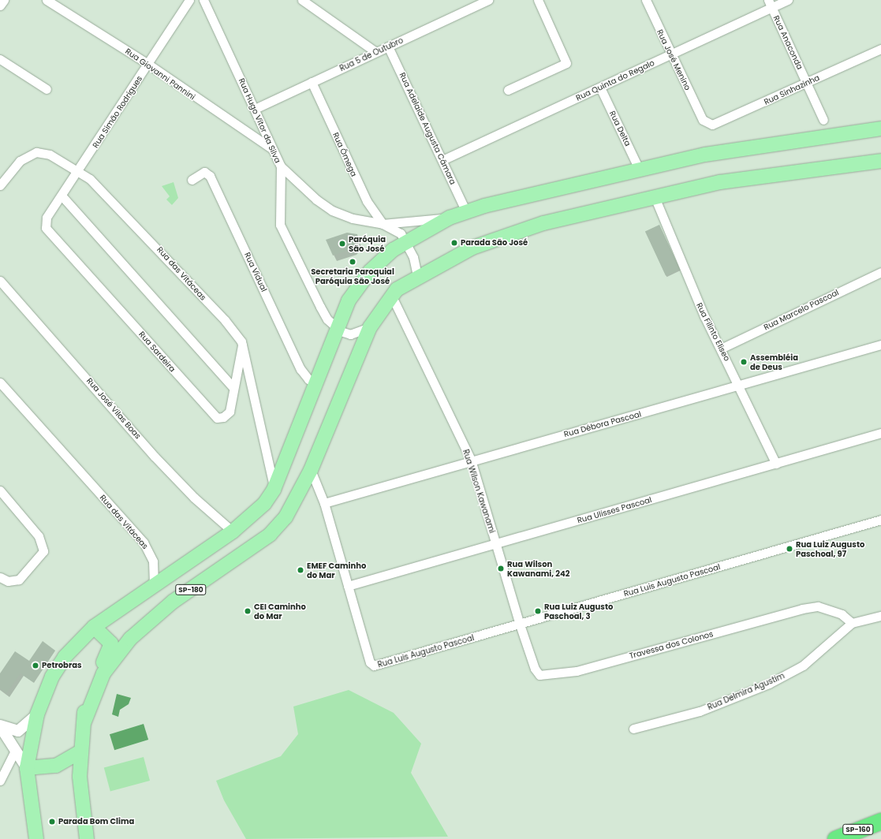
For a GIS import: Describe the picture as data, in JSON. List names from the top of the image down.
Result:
{
  "streets": {
    "highway": ["SP-160"],
    "main road": ["SP-180"],
    "street": [
      "Rua Anaconda",
      "Rua 5 de Outubro",
      "Rua José Menino",
      "Rua Giovanni Pannini",
      "Rua Quinta do Regalo",
      "Rua Sinhazinha",
      "Rua Simão Rodrigues",
      "Rua Hugo Vitor da Silva",
      "Rua Adelaide Augusta Câmara",
      "Rua Delta",
      "Rua Ômega",
      "Rua Vidual",
      "Rua das Vitáceas",
      "Rua Marcelo Pascoal",
      "Rua Filinto Eliseo",
      "Rua Sardeira",
      "Rua José Vilas Boas",
      "Rua Débora Pascoal",
      "Rua Wilson Kawanami",
      "Rua Ulisses Pascoal",
      "Rua Luis Augusto Pascoal",
      "Travessa dos Colonos",
      "Rua Delmira Agustim"
    ]
  },
  "crossings": [
    ["Rua Anaconda", "Rua Quinta do Regalo"],
    ["Rua Anaconda", "Rua Sinhazinha"],
    ["Rua 5 de Outubro", "Rua Hugo Vitor da Silva"],
    ["Rua 5 de Outubro", "Rua Adelaide Augusta Câmara"],
    ["Rua 5 de Outubro", "Rua Ômega"],
    ["Rua José Menino", "Rua Quinta do Regalo"],
    ["Rua José Menino", "Rua Sinhazinha"],
    ["Rua Giovanni Pannini", "Rua Simão Rodrigues"],
    ["Rua Giovanni Pannini", "Rua Hugo Vitor da Silva"],
    ["Rua Quinta do Regalo", "Rua Adelaide Augusta Câmara"],
    ["Rua Quinta do Regalo", "Rua Delta"],
    ["Rua Simão Rodrigues", "Rua das Vitáceas"],
    ["Rua Simão Rodrigues", "Rua Sardeira"],
    ["Rua Hugo Vitor da Silva", "Rua Ômega"],
    ["Rua das Vitáceas", "Rua Sardeira"],
    ["Rua Marcelo Pascoal", "Rua Filinto Eliseo"],
    ["Rua Filinto Eliseo", "Rua Débora Pascoal"],
    ["Rua Filinto Eliseo", "Rua Ulisses Pascoal"],
    ["Rua Débora Pascoal", "Rua Wilson Kawanami"],
    ["Rua Wilson Kawanami", "Rua Ulisses Pascoal"],
    ["Rua Wilson Kawanami", "Rua Luis Augusto Pascoal"],
    ["Rua Wilson Kawanami", "Travessa dos Colonos"],
    ["Rua Ulisses Pascoal", "Rua Luis Augusto Pascoal"],
    ["Rua Luis Augusto Pascoal", "Travessa dos Colonos"],
    ["Travessa dos Colonos", "Rua Delmira Agustim"]
  ],
  "places": [
    "Parada São José",
    "Paróquia São José",
    "Secretaria Paroquial Paróquia São José",
    "Assembléia de Deus",
    "Rua Luiz Augusto Paschoal, 97",
    "Rua Wilson Kawanami, 242",
    "EMEF Caminho do Mar",
    "CEI Caminho do Mar",
    "Rua Luiz Augusto Paschoal, 3",
    "Petrobras",
    "Parada Bom Clima"
  ]
}
